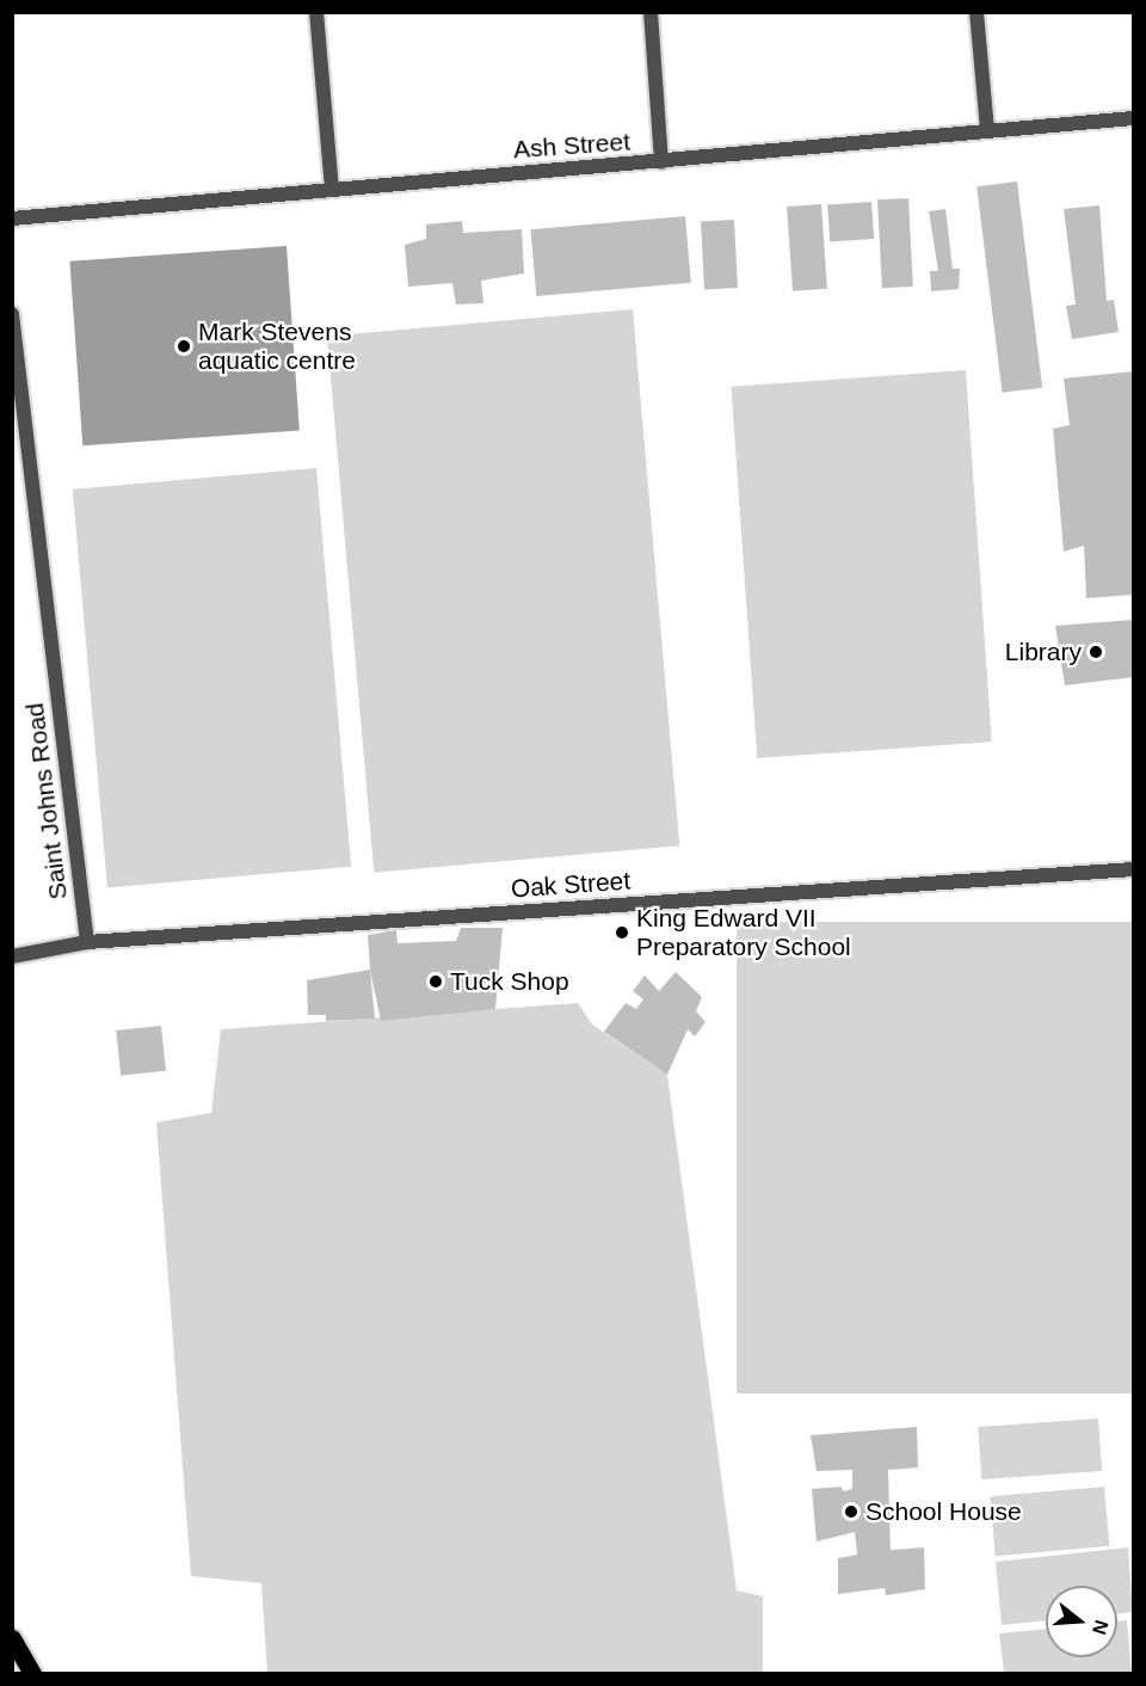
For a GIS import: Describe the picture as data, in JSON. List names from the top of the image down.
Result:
{
  "streets": {
    "street": ["Ash Street", "Saint Johns Road", "Oak Street"]
  },
  "crossings": [
    ["Saint Johns Road", "Oak Street"]
  ],
  "places": [
    "Mark Stevens aquatic centre",
    "Library",
    "King Edward VII Preparatory School",
    "Tuck Shop",
    "School House"
  ],
  "north": "right"
}
